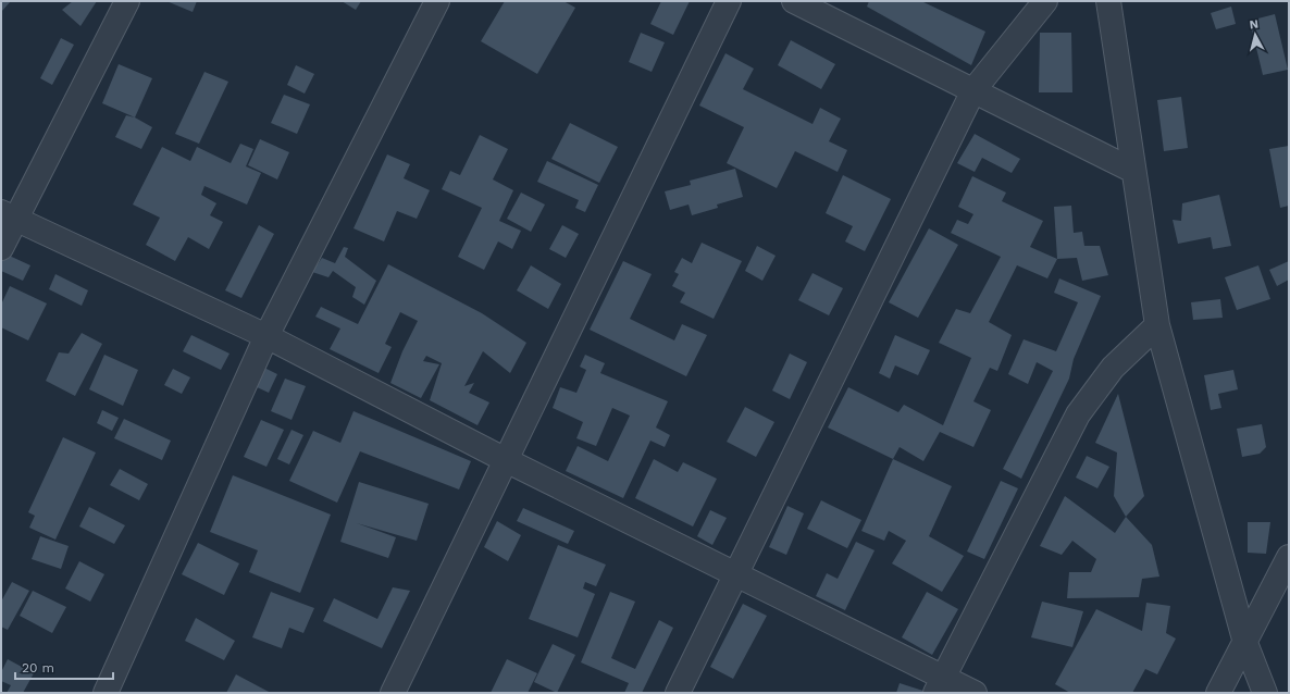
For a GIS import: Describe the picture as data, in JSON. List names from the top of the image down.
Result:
{
  "scale_bar": "20 m",
  "north": "top"
}
